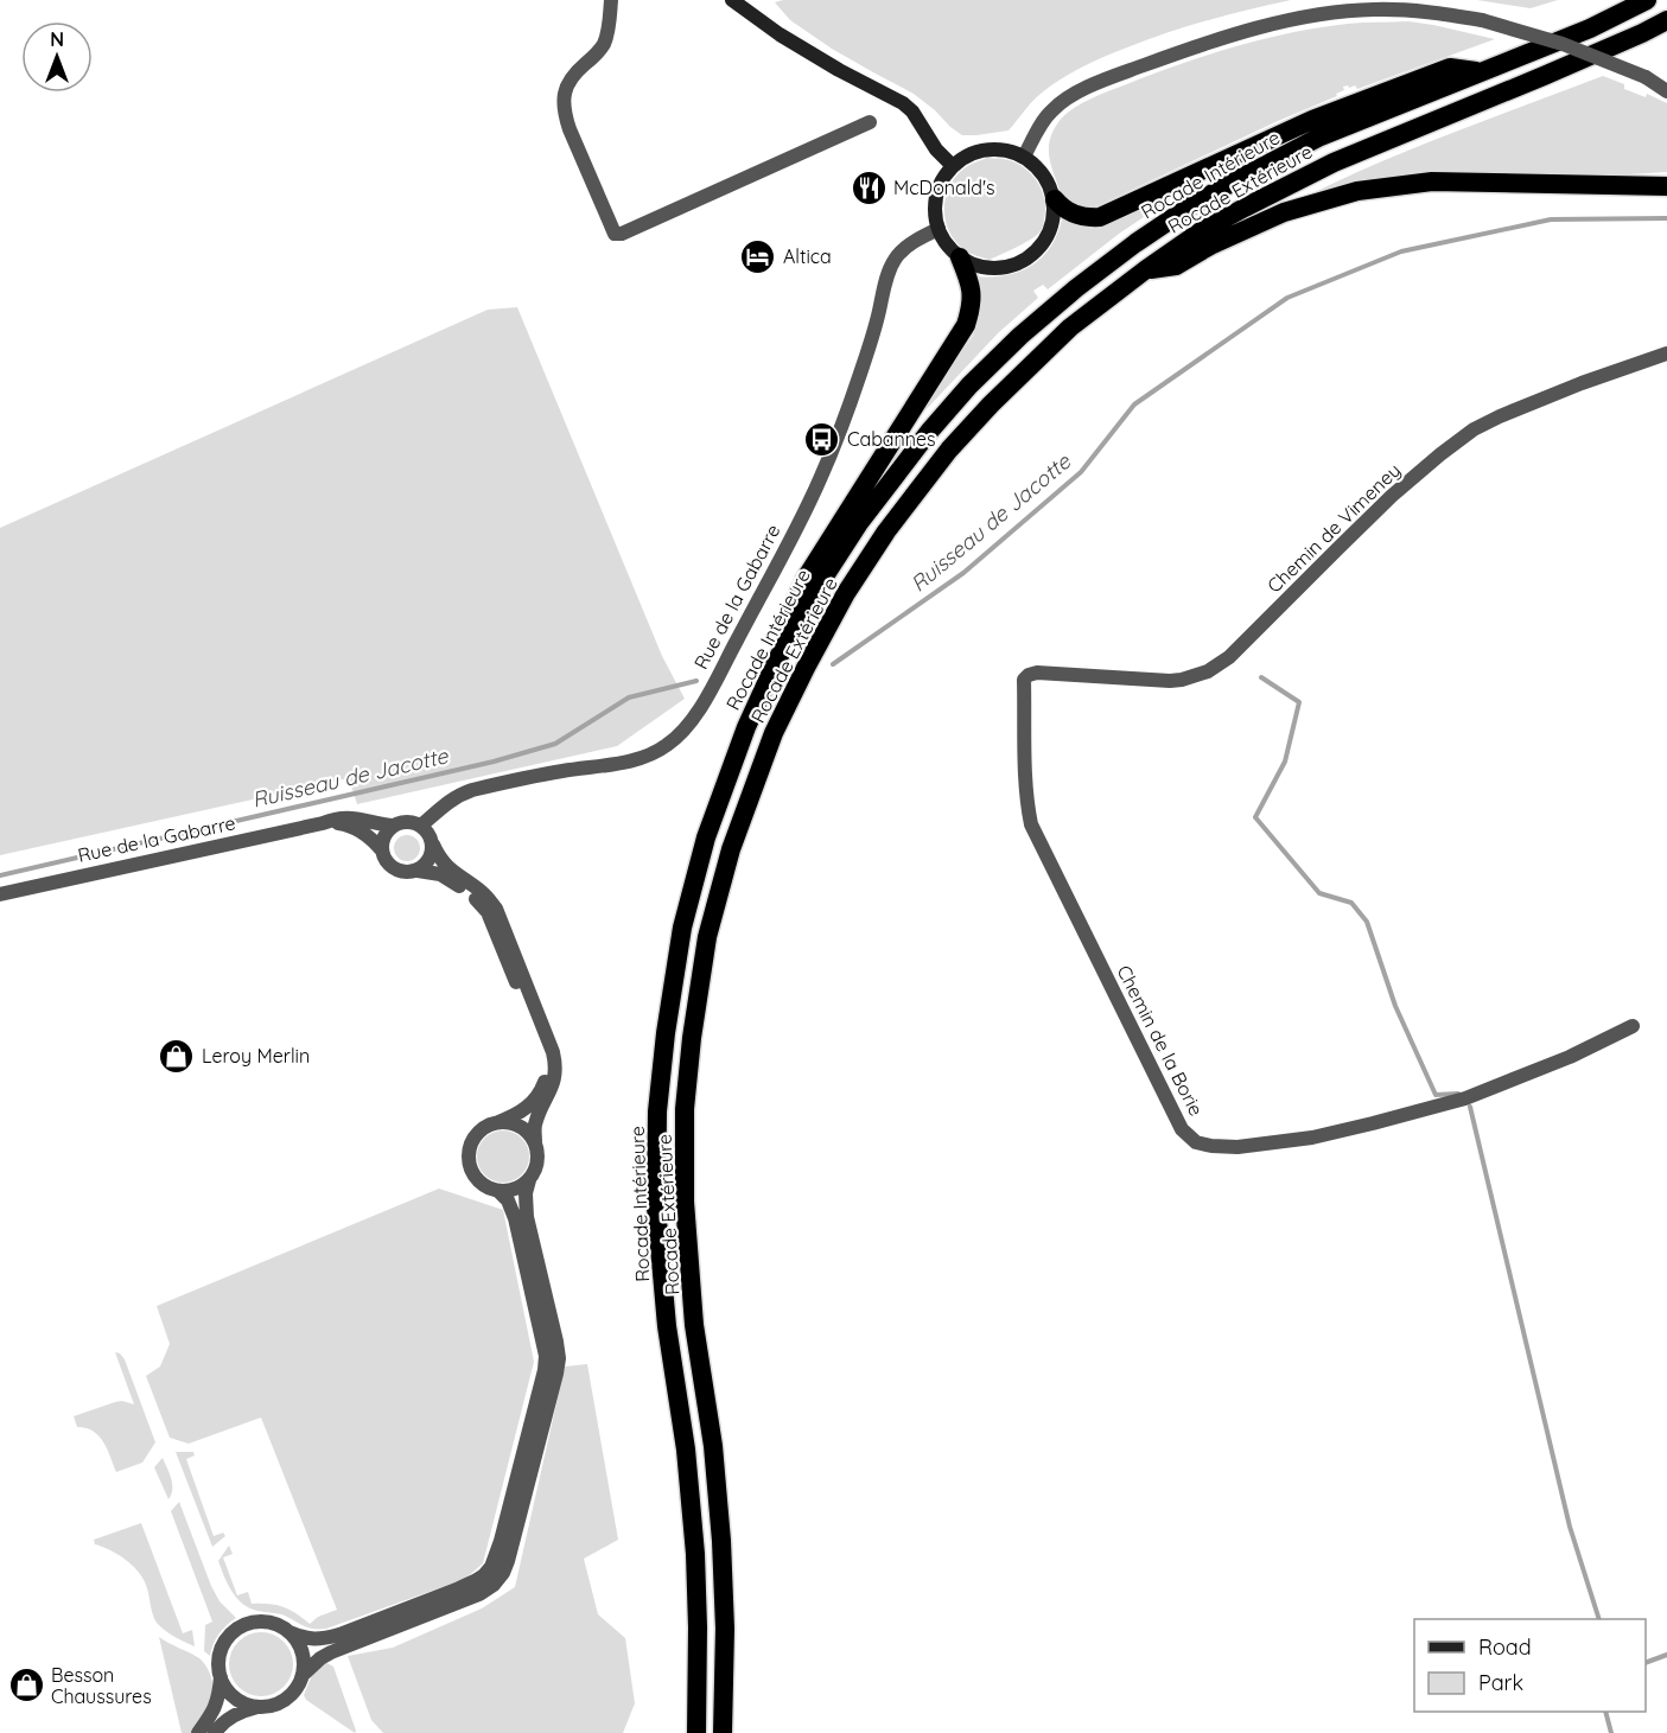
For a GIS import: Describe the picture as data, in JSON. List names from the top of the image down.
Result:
{
  "streets": {
    "highway": ["Rocade Intérieure", "Rocade Extérieure"],
    "street": ["Chemin de Vimeney", "Rue de la Gabarre", "Chemin de la Borie"]
  },
  "crossings": [
    ["Chemin de Vimeney", "Chemin de la Borie"]
  ],
  "water": ["Ruisseau de Jacotte"],
  "places": {
    "restaurant": ["McDonald's"],
    "hotel": ["Altica"],
    "bus stop": ["Cabannes"],
    "shop": ["Leroy Merlin", "Besson Chaussures"]
  },
  "legend": ["Road", "Park"],
  "north": "top"
}
